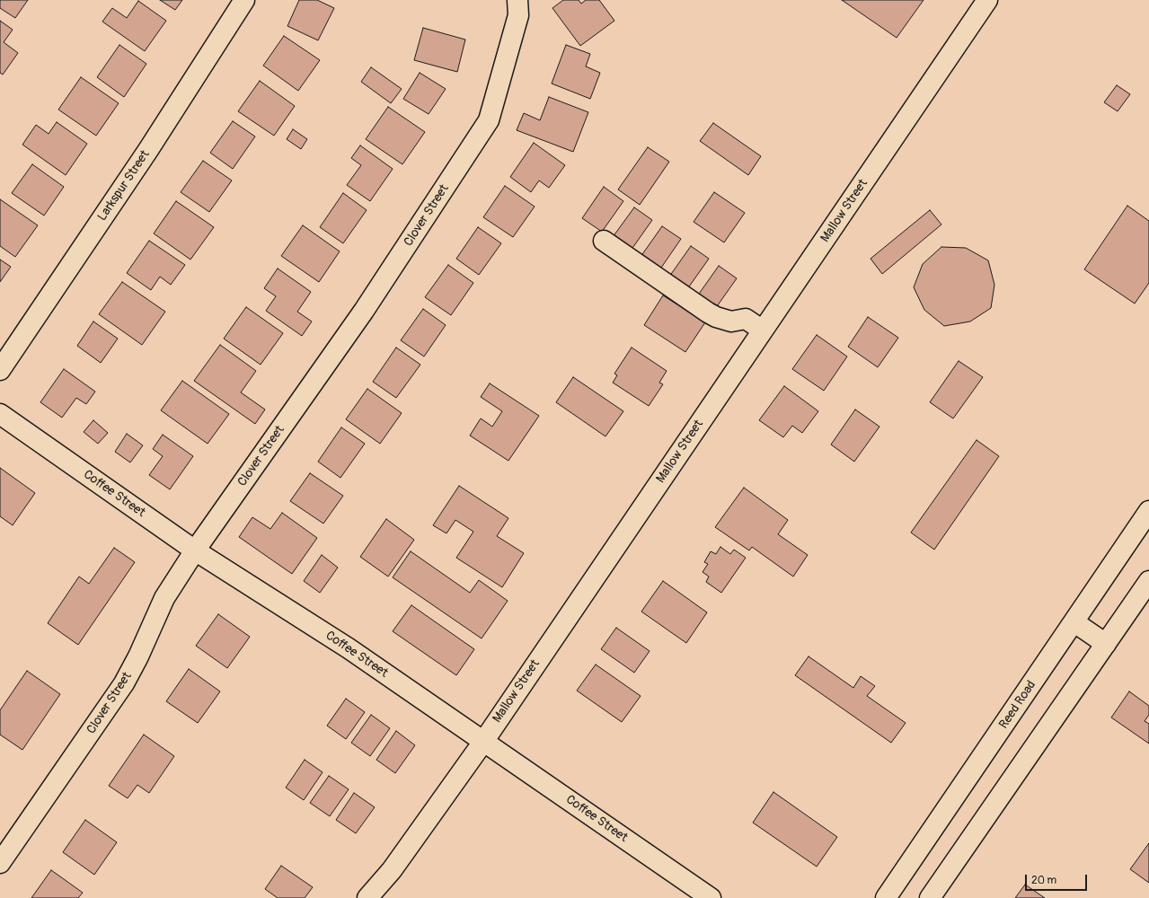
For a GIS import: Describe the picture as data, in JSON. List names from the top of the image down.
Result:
{
  "streets": {
    "street": [
      "Larkspur Street",
      "Mallow Street",
      "Clover Street",
      "Coffee Street",
      "Reed Road"
    ]
  },
  "crossings": [
    ["Mallow Street", "Coffee Street"],
    ["Clover Street", "Coffee Street"]
  ],
  "scale_bar": "20 m"
}
